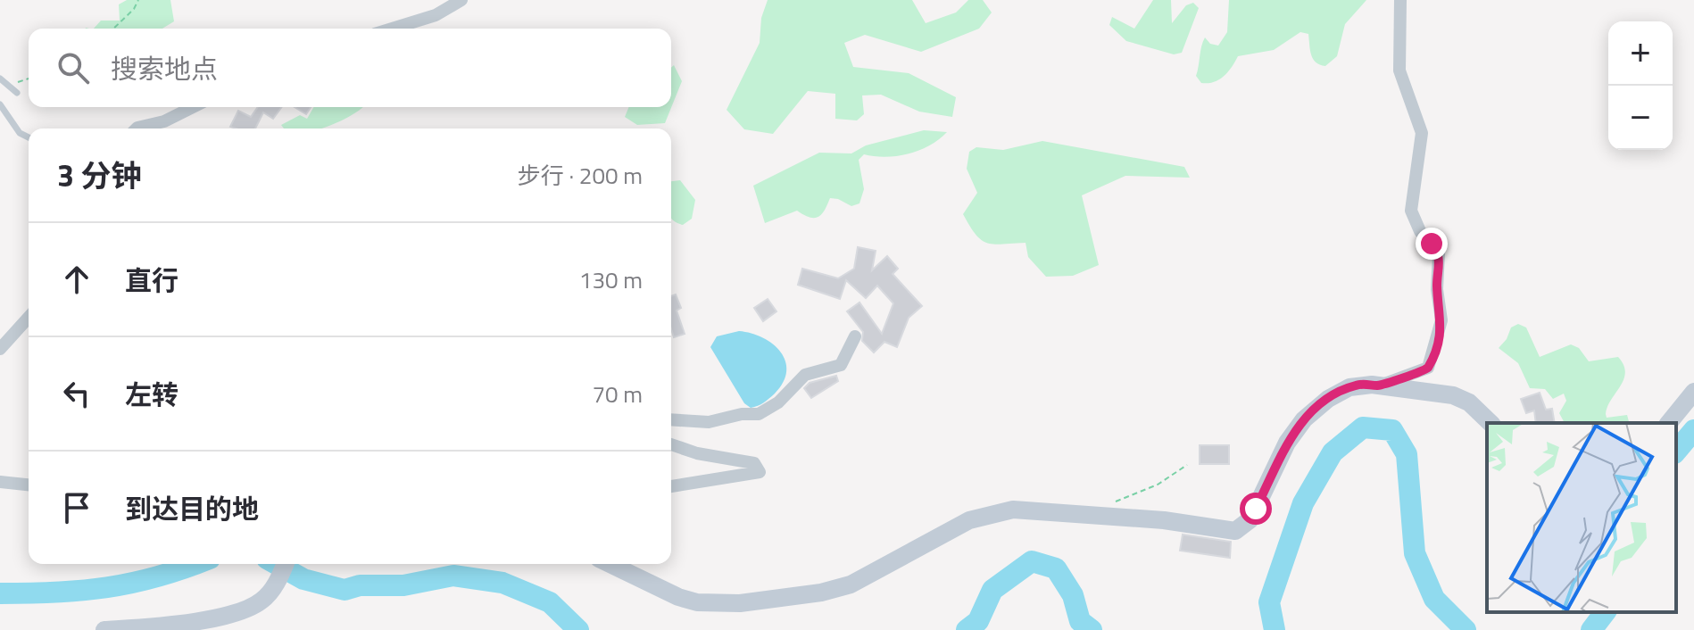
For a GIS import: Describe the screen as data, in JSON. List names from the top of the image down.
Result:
{
  "page": {
    "map_buttons": ["+", "−"],
    "search": "搜索地点",
    "heading": ["3 分钟", "步行 · 200 m"],
    "list": [
      ["直行", "130 m"],
      ["左转", "70 m"],
      "到达目的地"
    ]
  }
}
